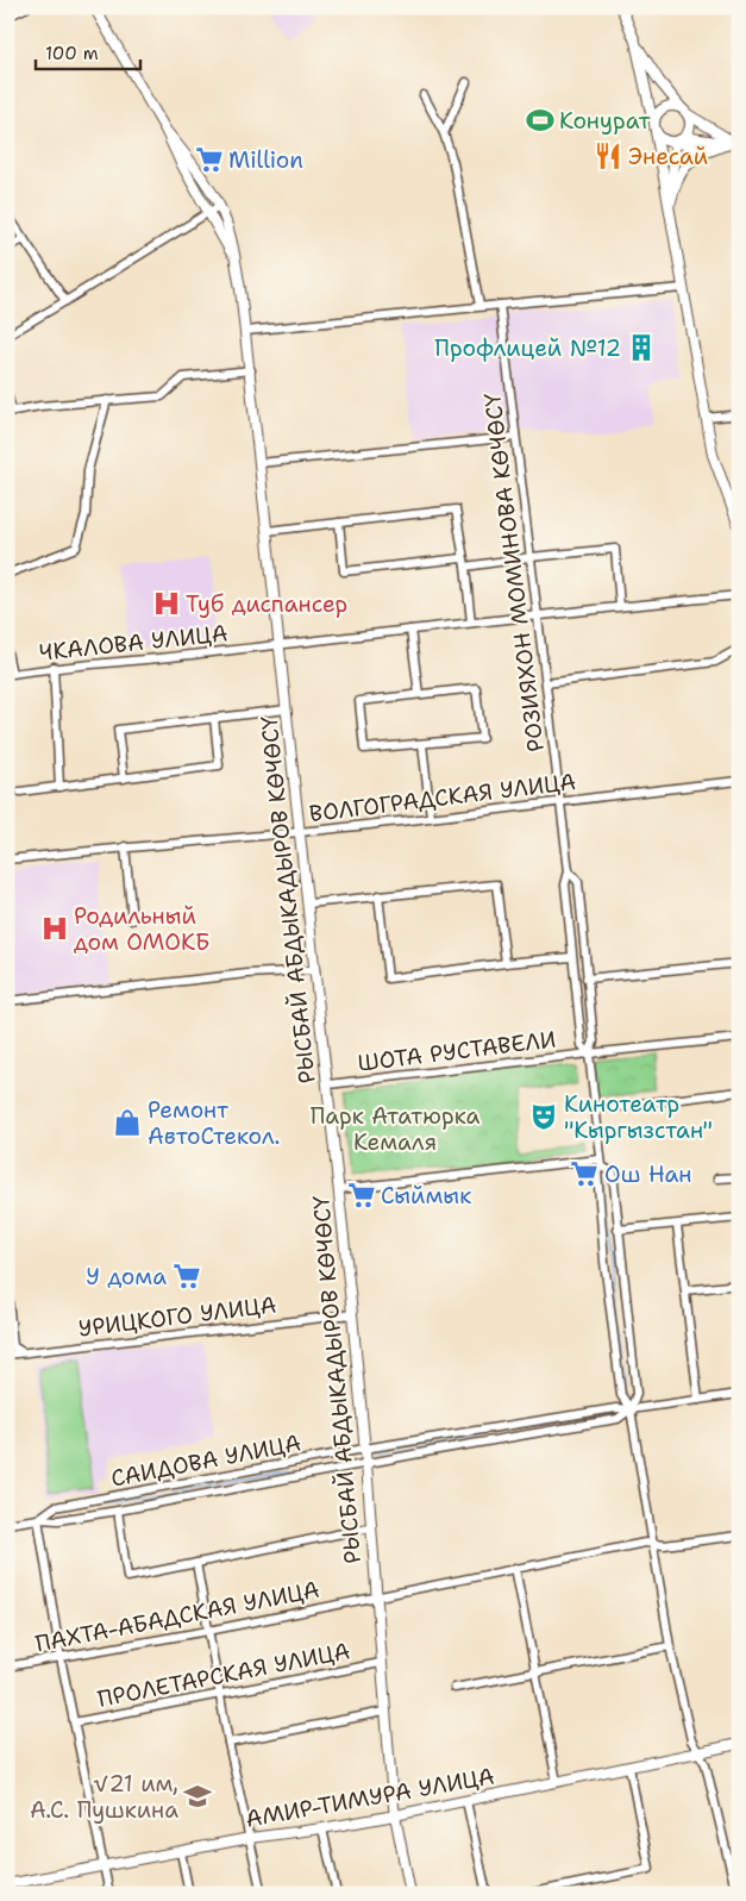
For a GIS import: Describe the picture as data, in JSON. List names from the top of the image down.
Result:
{
  "streets": {
    "main road": ["РЫСБАЙ АБДЫКАДЫРОВ КӨЧӨСҮ", "АМИР-ТИМУРА УЛИЦА"],
    "street": [
      "РОЗИЯХОН МОМИНОВА КӨЧӨСҮ",
      "ЧКАЛОВА УЛИЦА",
      "ВОЛГОГРАДСКАЯ УЛИЦА",
      "ШОТА РУСТАВЕЛИ",
      "УРИЦКОГО УЛИЦА",
      "САИДОВА УЛИЦА",
      "ПАХТА-АБАДСКАЯ УЛИЦА",
      "ПРОЛЕТАРСКАЯ УЛИЦА"
    ]
  },
  "crossings": [
    ["РОЗИЯХОН МОМИНОВА КӨЧӨСҮ", "ЧКАЛОВА УЛИЦА"],
    ["РОЗИЯХОН МОМИНОВА КӨЧӨСҮ", "ВОЛГОГРАДСКАЯ УЛИЦА"],
    ["РОЗИЯХОН МОМИНОВА КӨЧӨСҮ", "ШОТА РУСТАВЕЛИ"],
    ["РОЗИЯХОН МОМИНОВА КӨЧӨСҮ", "САИДОВА УЛИЦА"],
    ["РОЗИЯХОН МОМИНОВА КӨЧӨСҮ", "ПАХТА-АБАДСКАЯ УЛИЦА"],
    ["РОЗИЯХОН МОМИНОВА КӨЧӨСҮ", "АМИР-ТИМУРА УЛИЦА"],
    ["ЧКАЛОВА УЛИЦА", "РЫСБАЙ АБДЫКАДЫРОВ КӨЧӨСҮ"],
    ["ВОЛГОГРАДСКАЯ УЛИЦА", "РЫСБАЙ АБДЫКАДЫРОВ КӨЧӨСҮ"],
    ["РЫСБАЙ АБДЫКАДЫРОВ КӨЧӨСҮ", "ШОТА РУСТАВЕЛИ"],
    ["РЫСБАЙ АБДЫКАДЫРОВ КӨЧӨСҮ", "УРИЦКОГО УЛИЦА"],
    ["РЫСБАЙ АБДЫКАДЫРОВ КӨЧӨСҮ", "САИДОВА УЛИЦА"],
    ["РЫСБАЙ АБДЫКАДЫРОВ КӨЧӨСҮ", "ПАХТА-АБАДСКАЯ УЛИЦА"],
    ["РЫСБАЙ АБДЫКАДЫРОВ КӨЧӨСҮ", "ПРОЛЕТАРСКАЯ УЛИЦА"],
    ["РЫСБАЙ АБДЫКАДЫРОВ КӨЧӨСҮ", "АМИР-ТИМУРА УЛИЦА"]
  ],
  "parks": ["Парк Ататюрка Кемаля"],
  "places": {
    "sports": ["Конурат"],
    "restaurant": ["Энесай"],
    "supermarket": [
      "Million",
      "Ош Нан",
      "Сыймык",
      "У дома"
    ],
    "building": ["Профлицей №12"],
    "hospital": ["Туб диспансер", "Родильный дом ОМОКБ"],
    "theatre": ["Кинотеатр \"Кыргызстан\""],
    "shop": ["Ремонт АвтоСтекол."],
    "school or university": ["√21 им, А.С. Пушкина"]
  },
  "scale_bar": "100 m"
}
